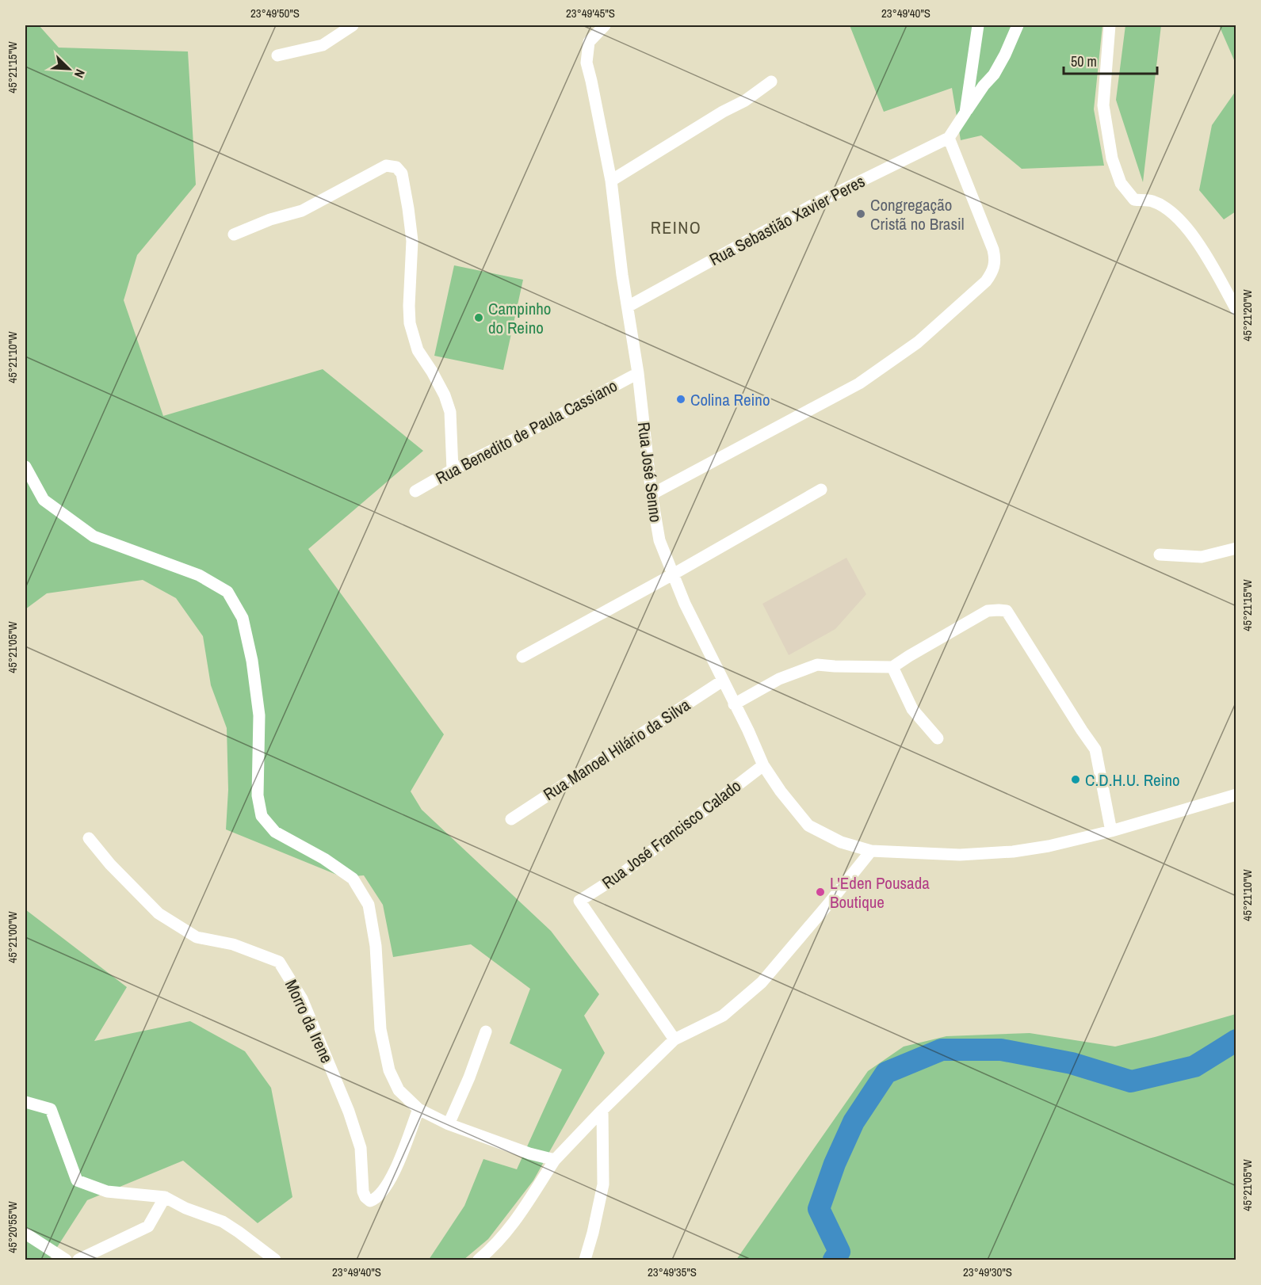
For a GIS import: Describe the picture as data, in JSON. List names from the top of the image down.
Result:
{
  "streets": {
    "street": [
      "Rua Sebastião Xavier Peres",
      "Rua Benedito de Paula Cassiano",
      "Rua José Senno",
      "Rua Manoel Hilário da Silva",
      "Rua José Francisco Calado",
      "Morro da Irene"
    ]
  },
  "crossings": [
    ["Rua Sebastião Xavier Peres", "Rua José Senno"],
    ["Rua Benedito de Paula Cassiano", "Rua José Senno"],
    ["Rua José Senno", "Rua Manoel Hilário da Silva"],
    ["Rua José Senno", "Rua José Francisco Calado"]
  ],
  "districts": ["REINO"],
  "places": [
    "Congregação Cristã no Brasil",
    "Campinho do Reino",
    "Colina Reino",
    "C.D.H.U. Reino",
    "L'Eden Pousada Boutique"
  ],
  "scale_bar": "50 m",
  "north": "bottom right",
  "coordinates": [
    "23°49'50\"S",
    "23°49'45\"S",
    "23°49'40\"S",
    "45°21'15\"W",
    "45°21'20\"W",
    "45°21'10\"W",
    "45°21'05\"W",
    "45°21'00\"W",
    "45°20'55\"W",
    "23°49'35\"S",
    "23°49'30\"S"
  ]
}
